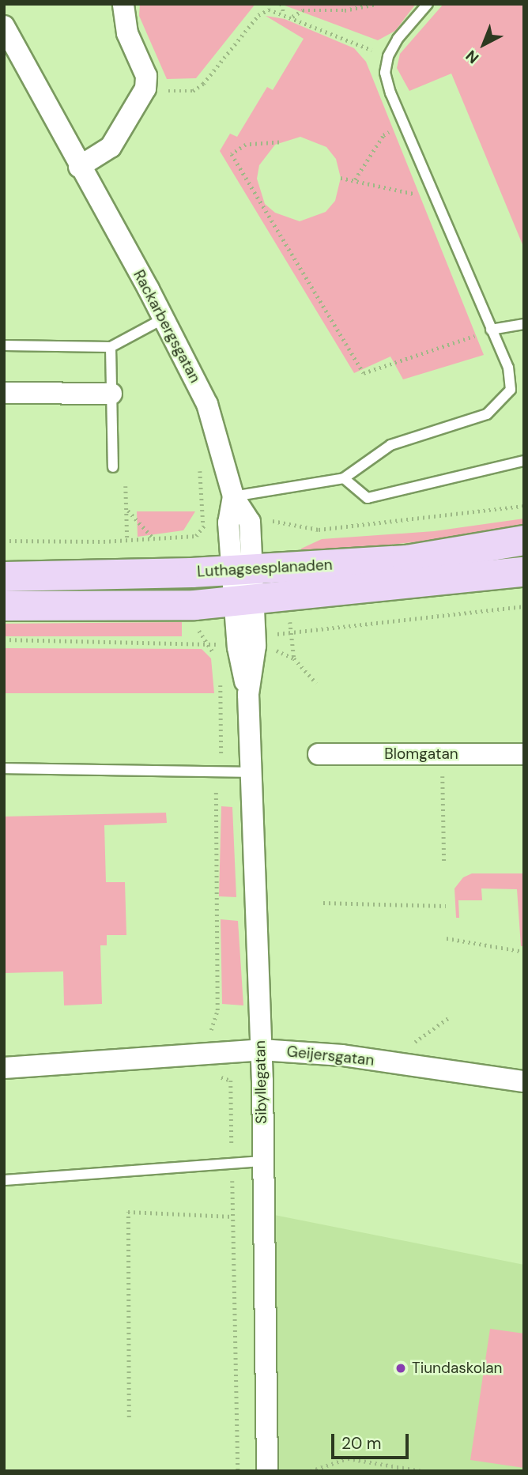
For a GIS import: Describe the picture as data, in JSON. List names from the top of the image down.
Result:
{
  "streets": {
    "main road": ["Luthagsesplanaden"],
    "street": [
      "Rackarbergsgatan",
      "Blomgatan",
      "Geijersgatan",
      "Sibyllegatan"
    ]
  },
  "crossings": [
    ["Rackarbergsgatan", "Luthagsesplanaden"],
    ["Rackarbergsgatan", "Sibyllegatan"],
    ["Luthagsesplanaden", "Sibyllegatan"],
    ["Geijersgatan", "Sibyllegatan"]
  ],
  "places": ["Tiundaskolan"],
  "scale_bar": "20 m",
  "north": "bottom left"
}
